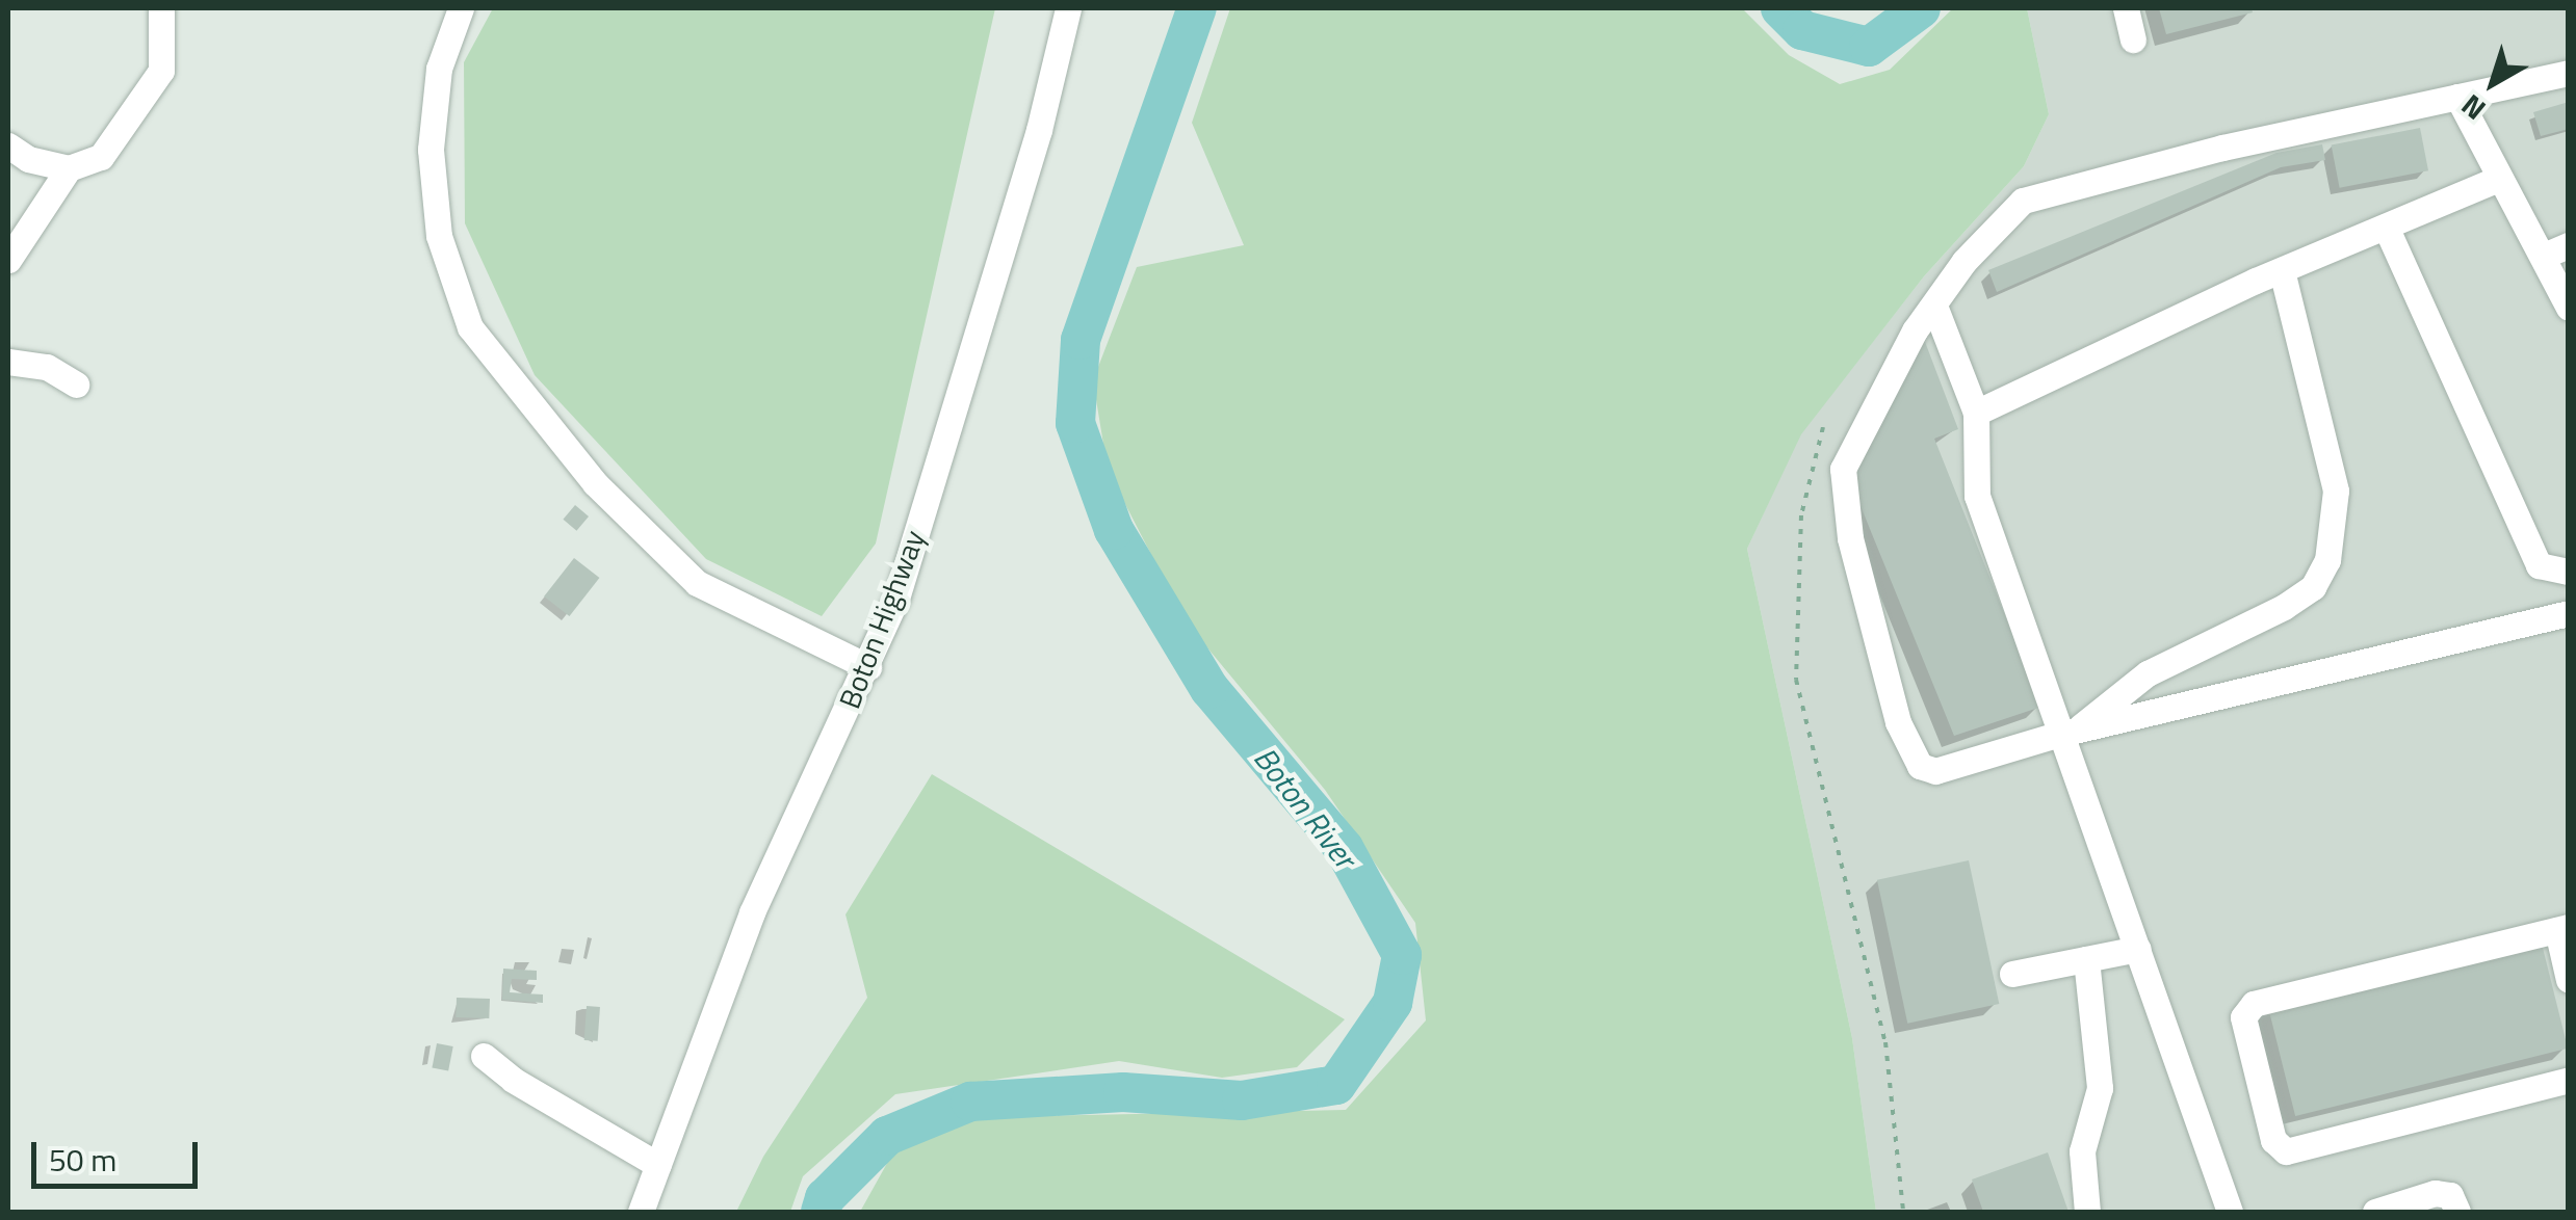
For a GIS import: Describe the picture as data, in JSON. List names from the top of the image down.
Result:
{
  "streets": {
    "street": ["Boton Highway"]
  },
  "water": ["Boton River"],
  "scale_bar": "50 m",
  "north": "bottom left"
}
